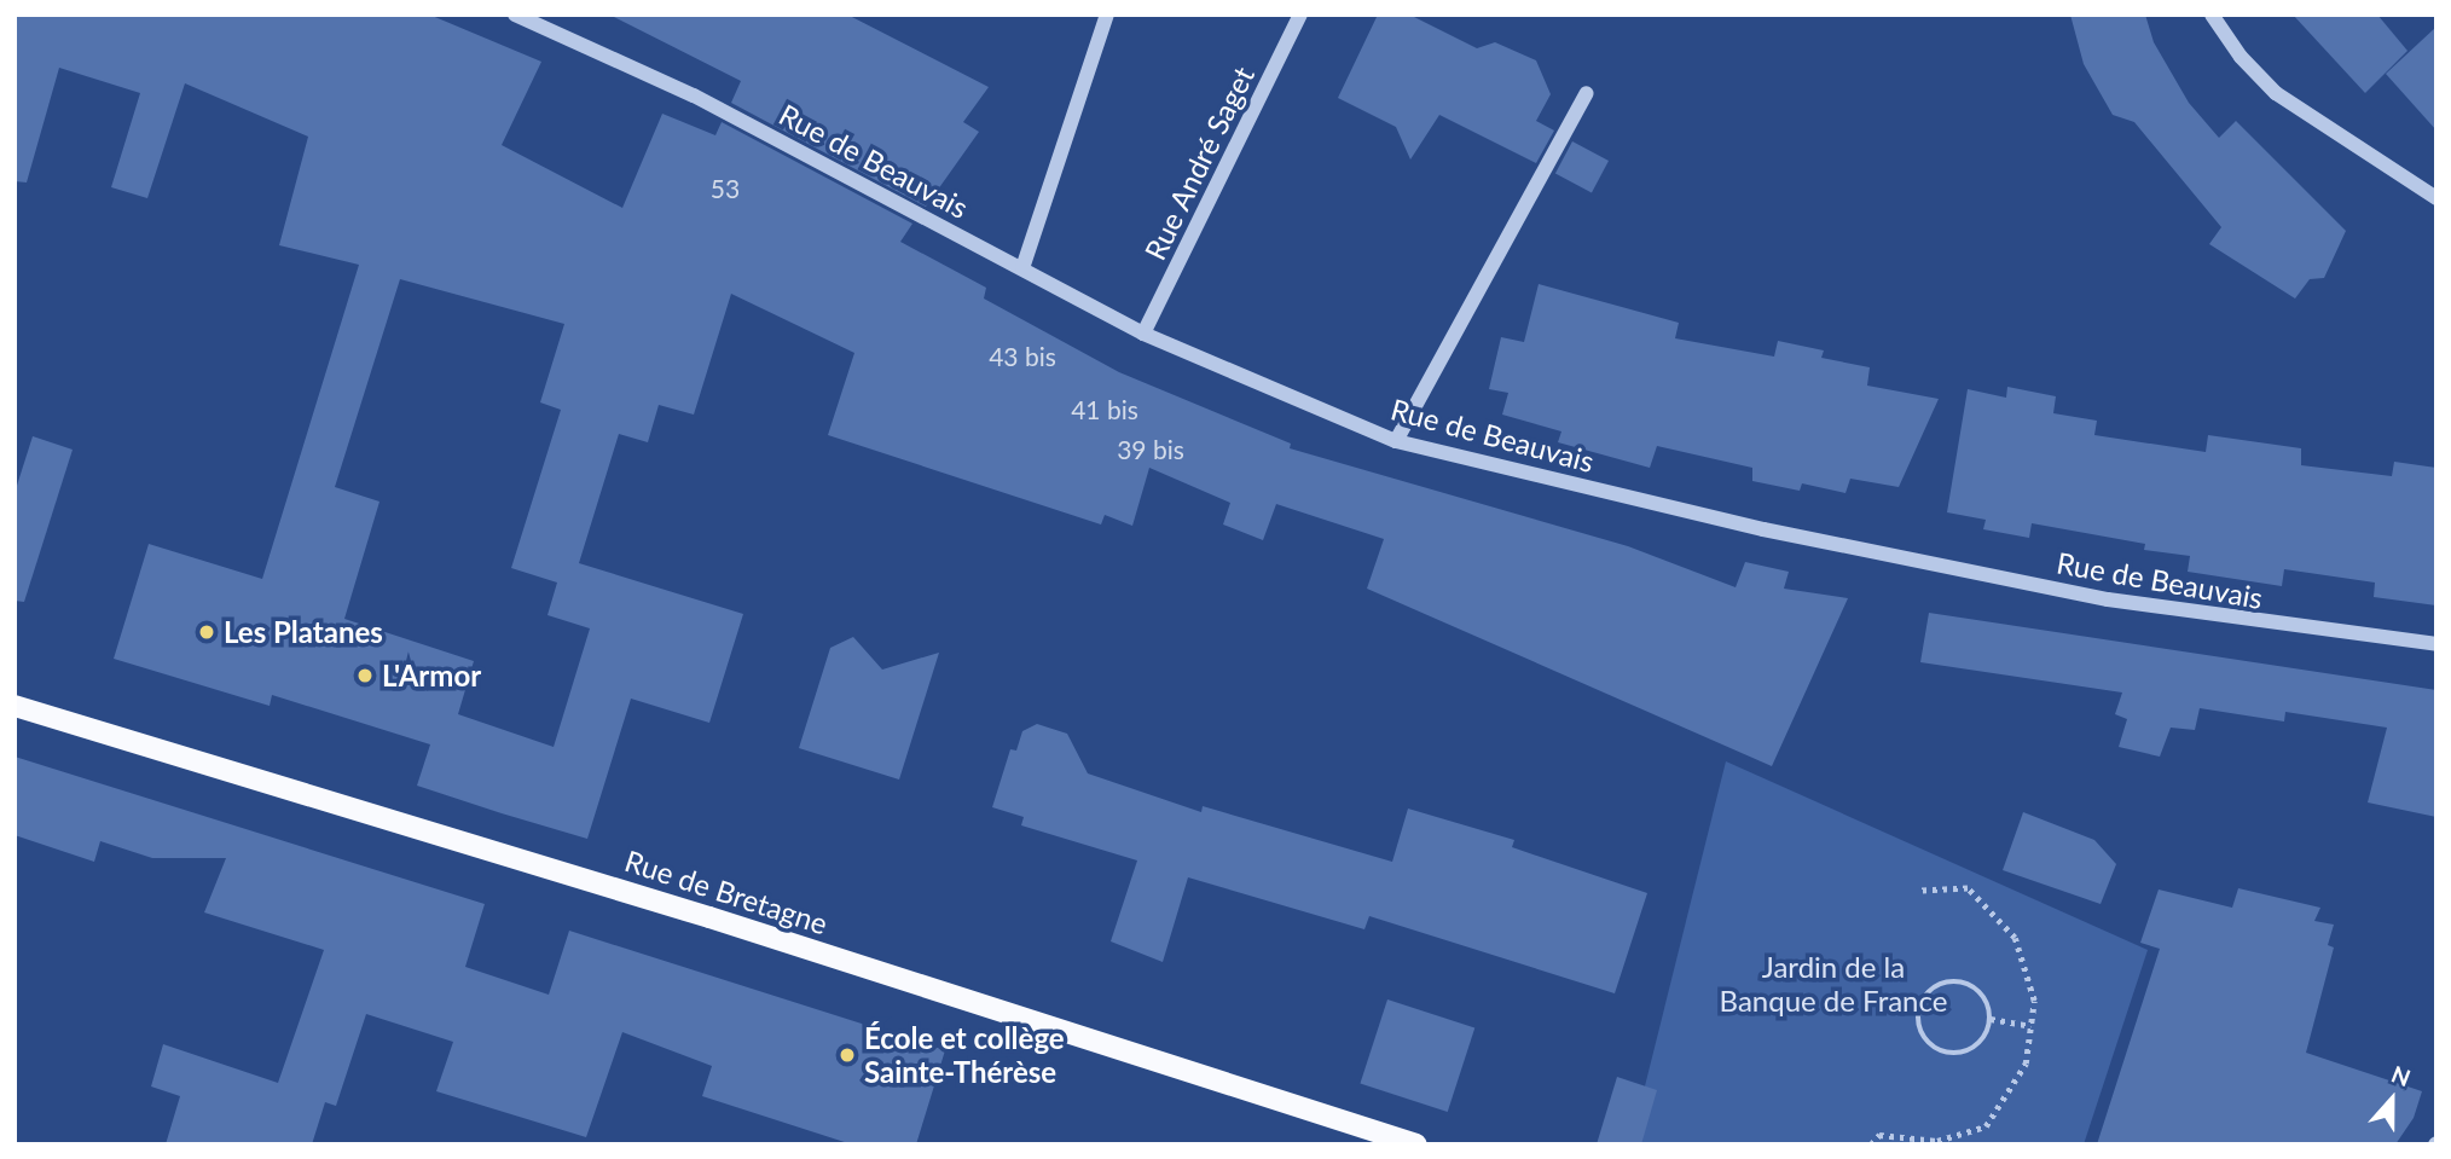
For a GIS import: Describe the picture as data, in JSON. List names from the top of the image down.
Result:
{
  "streets": {
    "main road": ["Rue de Bretagne"],
    "street": ["Rue de Beauvais", "Rue André Saget"]
  },
  "crossings": [
    ["Rue de Beauvais", "Rue André Saget"]
  ],
  "parks": ["Jardin de la Banque de France"],
  "places": ["Les Platanes", "L'Armor", "École et collège Sainte-Thérèse"],
  "house_numbers": [
    "53",
    "43 bis",
    "41 bis",
    "39 bis"
  ],
  "north": "top"
}
